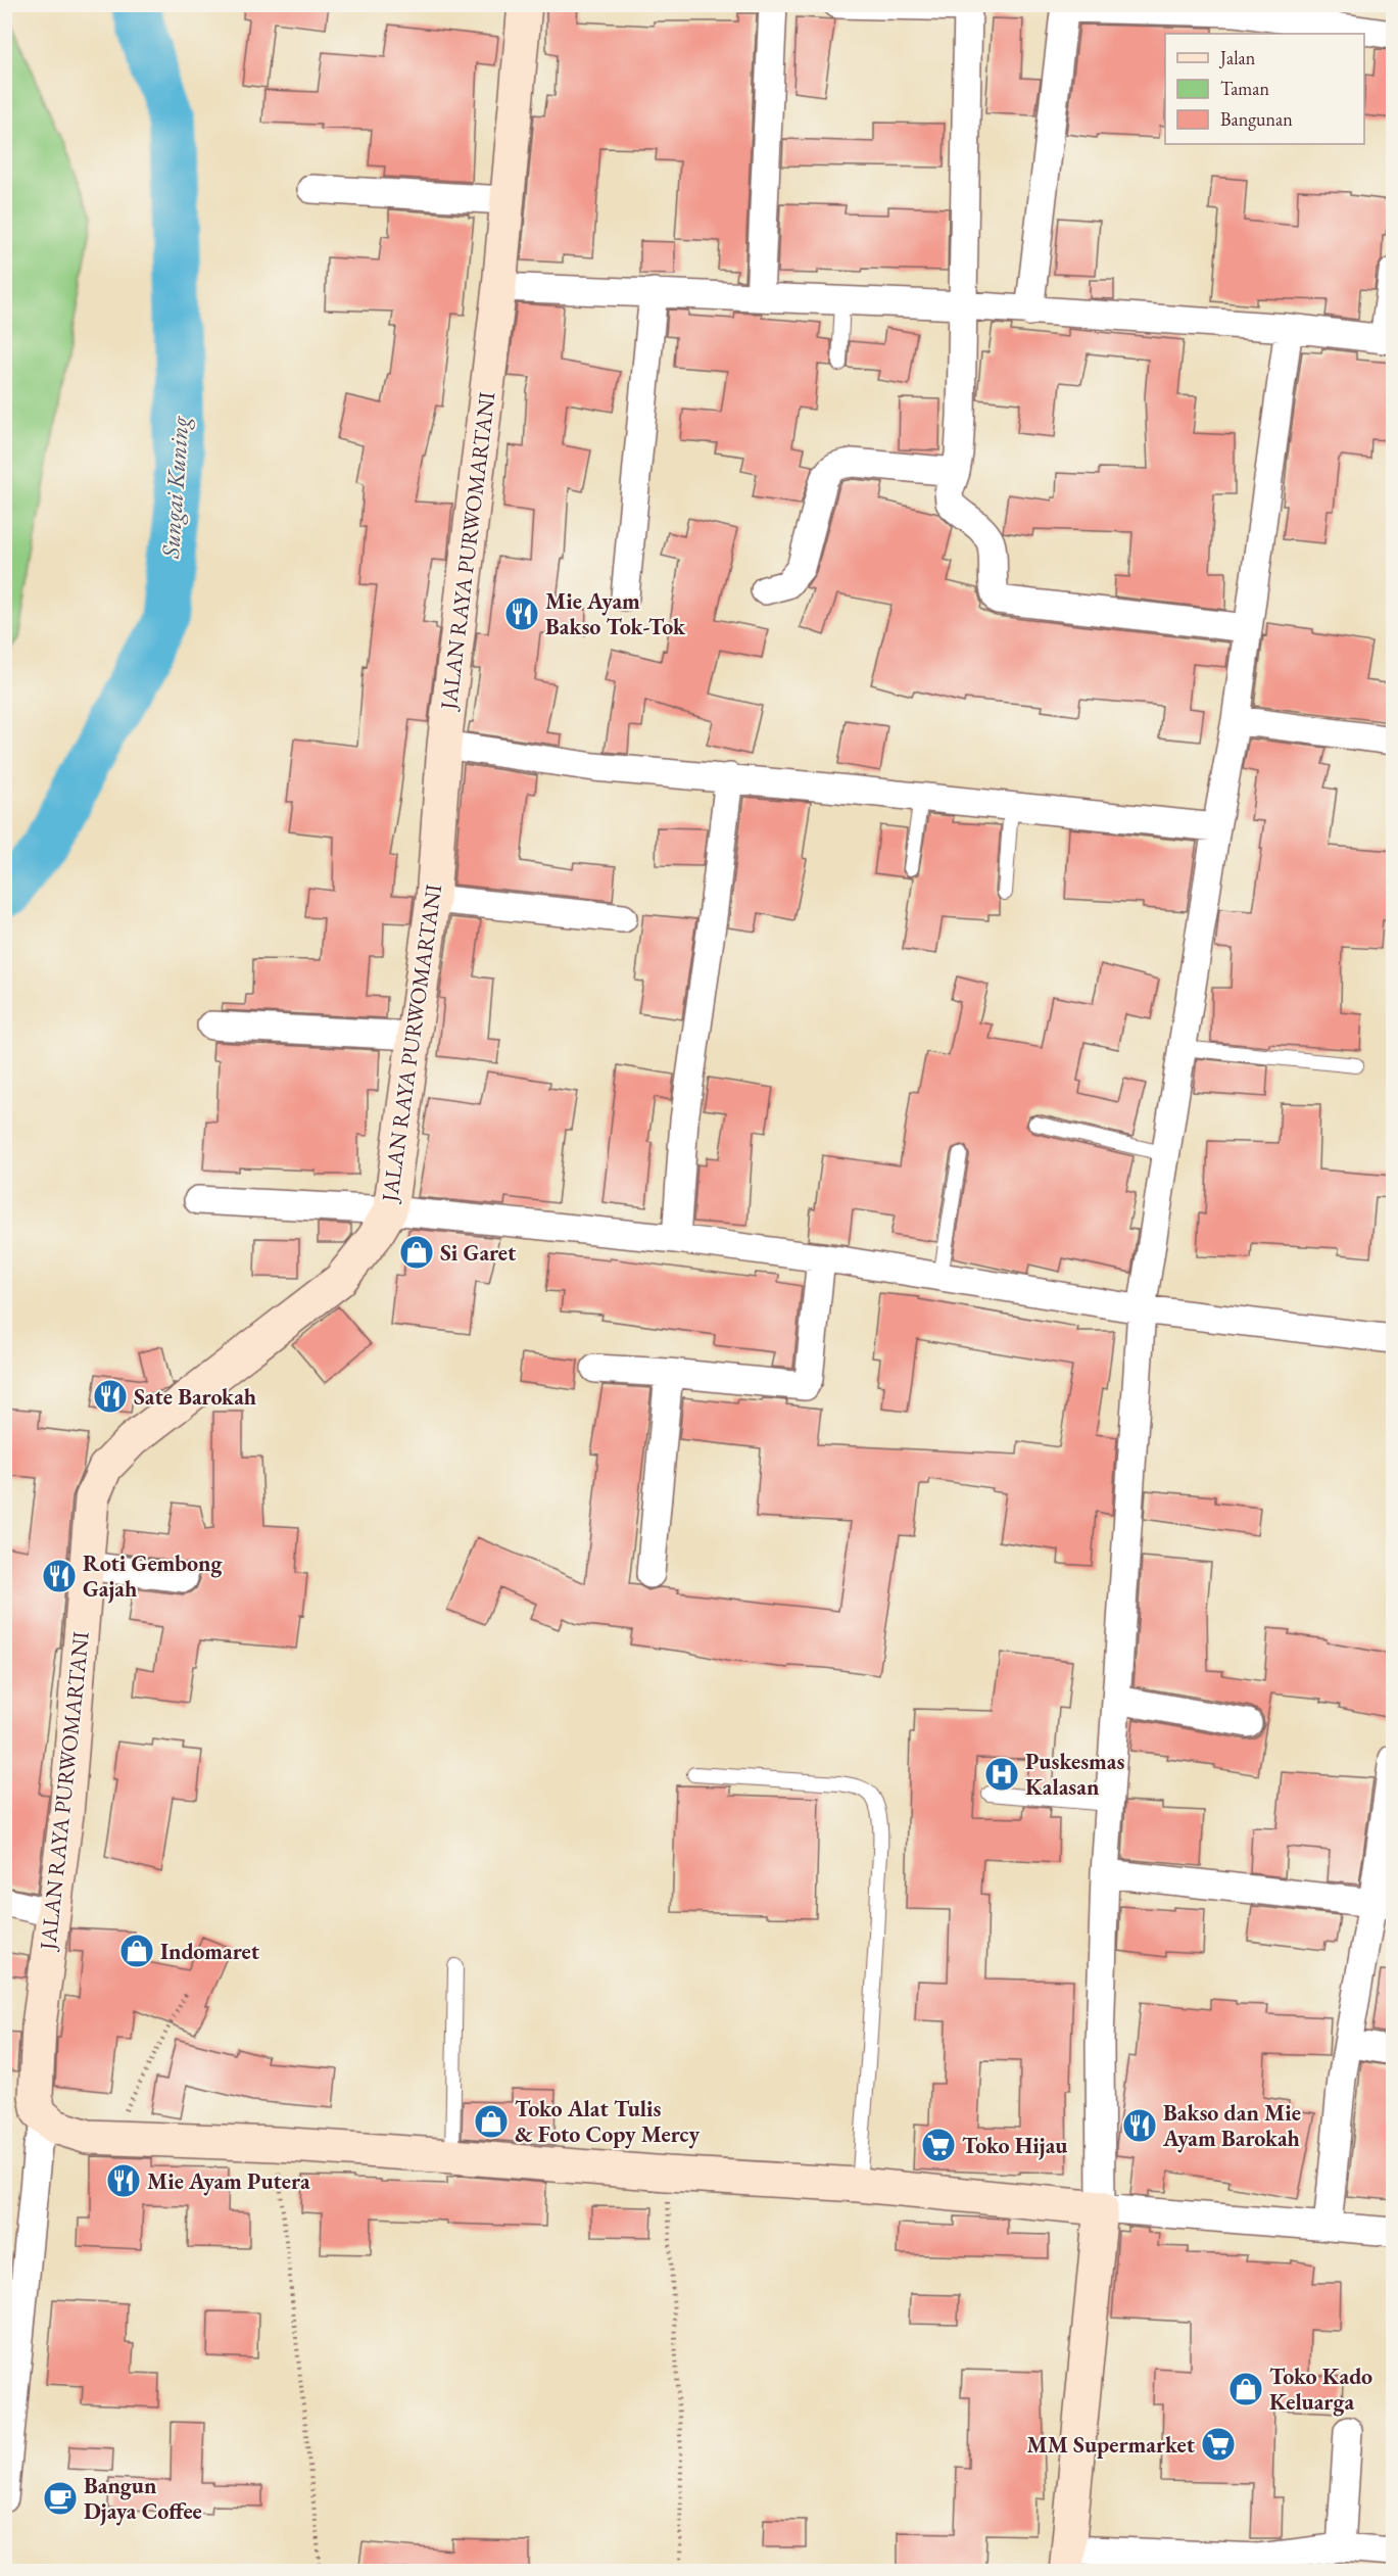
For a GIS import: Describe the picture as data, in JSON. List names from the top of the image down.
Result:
{
  "streets": {
    "street": ["JALAN RAYA PURWOMARTANI"]
  },
  "water": ["Sungai Kuning"],
  "places": {
    "restaurant": [
      "Mie Ayam Bakso Tok-Tok",
      "Sate Barokah",
      "Roti Gembong Gajah",
      "Bakso dan Mie Ayam Barokah",
      "Mie Ayam Putera"
    ],
    "shop": [
      "Si Garet",
      "Indomaret",
      "Toko Alat Tulis & Foto Copy Mercy",
      "Toko Kado Keluarga"
    ],
    "hospital": ["Puskesmas Kalasan"],
    "supermarket": ["Toko Hijau", "MM Supermarket"],
    "cafe": ["Bangun Djaya Coffee"]
  },
  "legend": ["Jalan", "Taman", "Bangunan"]
}
